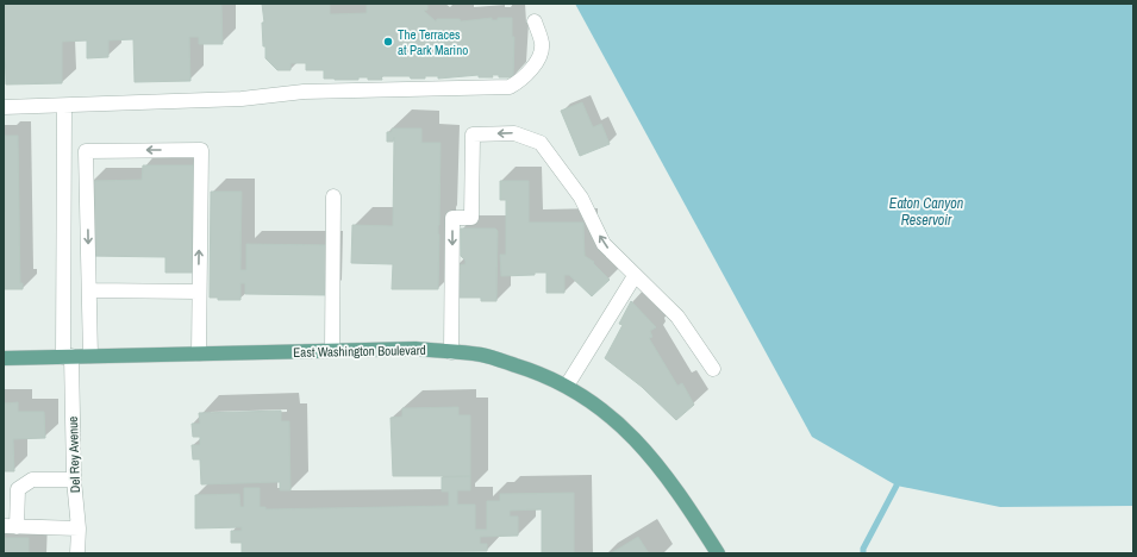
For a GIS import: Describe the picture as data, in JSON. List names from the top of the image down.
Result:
{
  "streets": {
    "main road": ["East Washington Boulevard"],
    "street": ["Del Rey Avenue"]
  },
  "crossings": [
    ["East Washington Boulevard", "Del Rey Avenue"]
  ],
  "water": ["Eaton Canyon Reservoir"],
  "places": ["The Terraces at Park Marino"]
}
